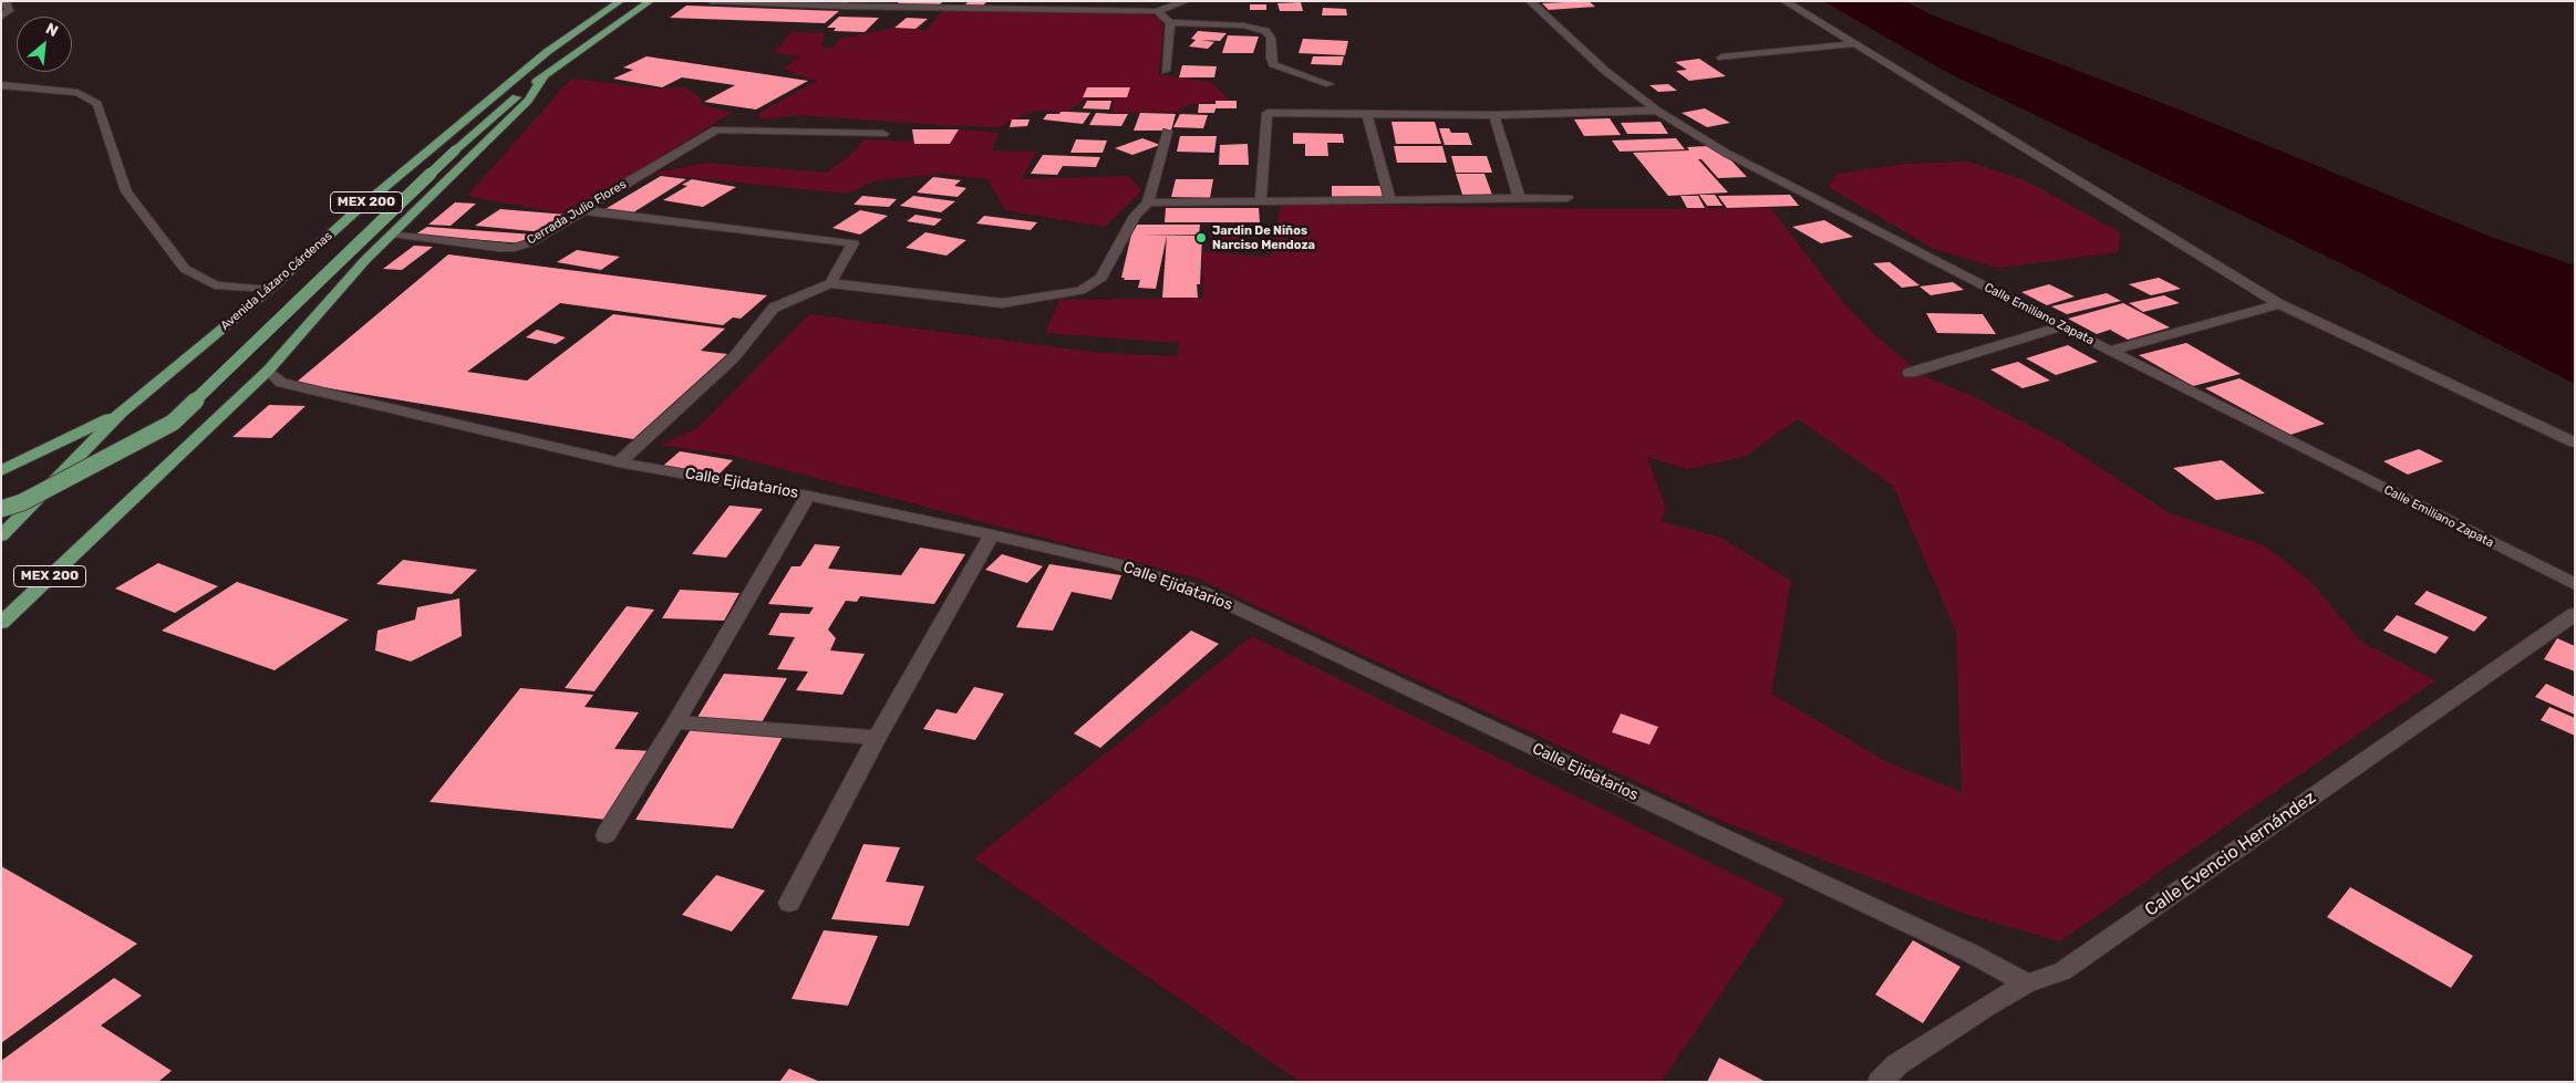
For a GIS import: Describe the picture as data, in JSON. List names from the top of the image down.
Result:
{
  "streets": {
    "main road": ["MEX 200", "Avenida Lázaro Cárdenas"],
    "street": [
      "Cerrada Julio Flores",
      "Calle Emiliano Zapata",
      "Calle Ejidatarios",
      "Calle Evencio Hernández"
    ]
  },
  "crossings": [
    ["MEX 200", "Cerrada Julio Flores"],
    ["MEX 200", "Avenida Lázaro Cárdenas"],
    ["MEX 200", "Calle Ejidatarios"],
    ["Calle Ejidatarios", "Calle Evencio Hernández"]
  ],
  "places": ["Jardin De Niños Narciso Mendoza"],
  "north": "top right"
}
